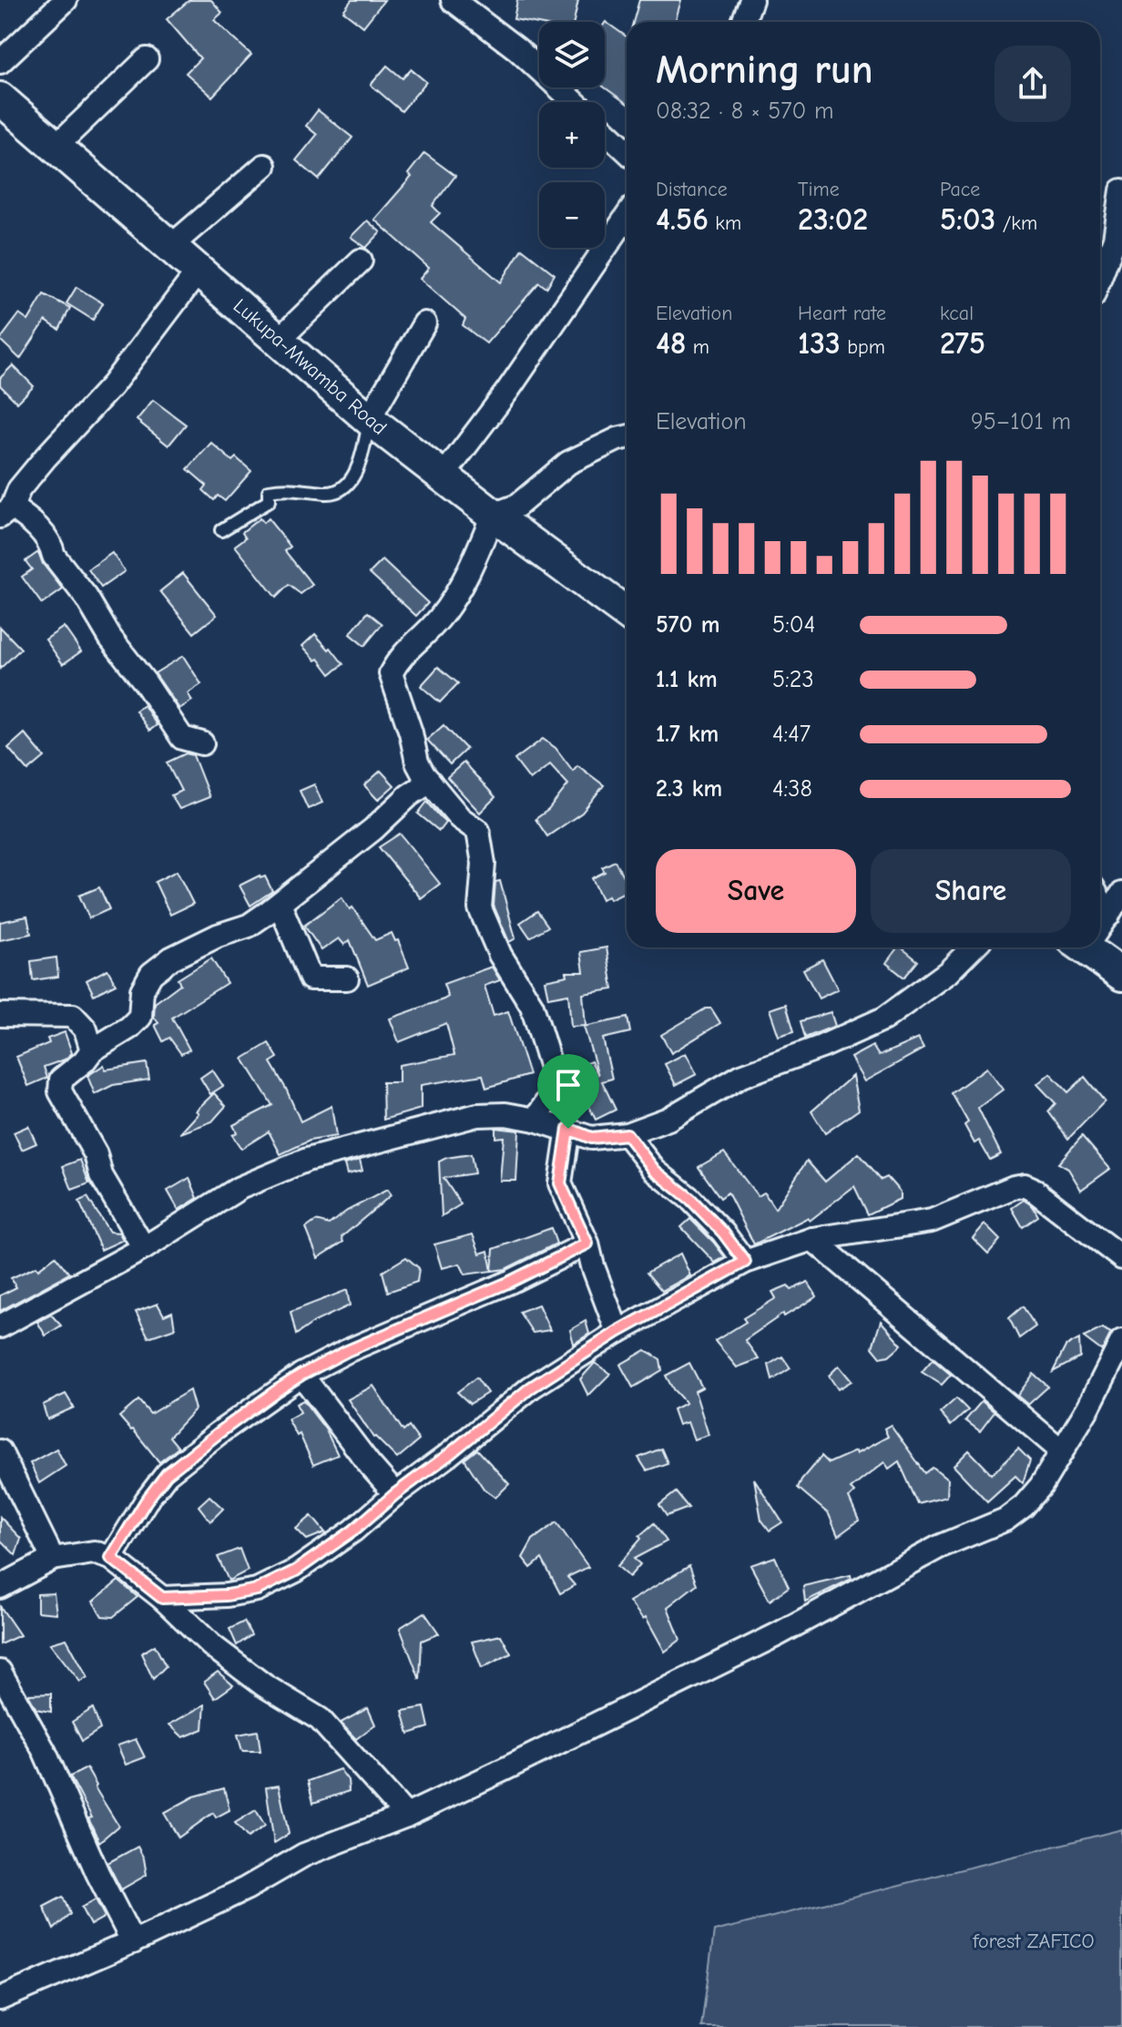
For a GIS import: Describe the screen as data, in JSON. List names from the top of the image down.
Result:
{
  "streets": {
    "street": ["Lukupa-Mwamba Road"]
  },
  "parks": ["forest ZAFICO"],
  "page": {
    "map_buttons": ["+", "−"],
    "heading": ["Morning run", "08:32 · 8 × 570 m"],
    "stats": [
      ["Distance", "4.56 km"],
      ["Time", "23:02"],
      ["Pace", "5:03 /km"],
      ["Elevation", "48 m"],
      ["Heart rate", "133 bpm"],
      ["kcal", "275"]
    ],
    "chart": ["Elevation", "95–101 m"],
    "list": [
      {
        "name": "570 m",
        "note": "5:04"
      },
      {
        "name": "1.1 km",
        "note": "5:23"
      },
      {
        "name": "1.7 km",
        "note": "4:47"
      },
      {
        "name": "2.3 km",
        "note": "4:38"
      }
    ],
    "buttons": ["Save", "Share"]
  }
}
